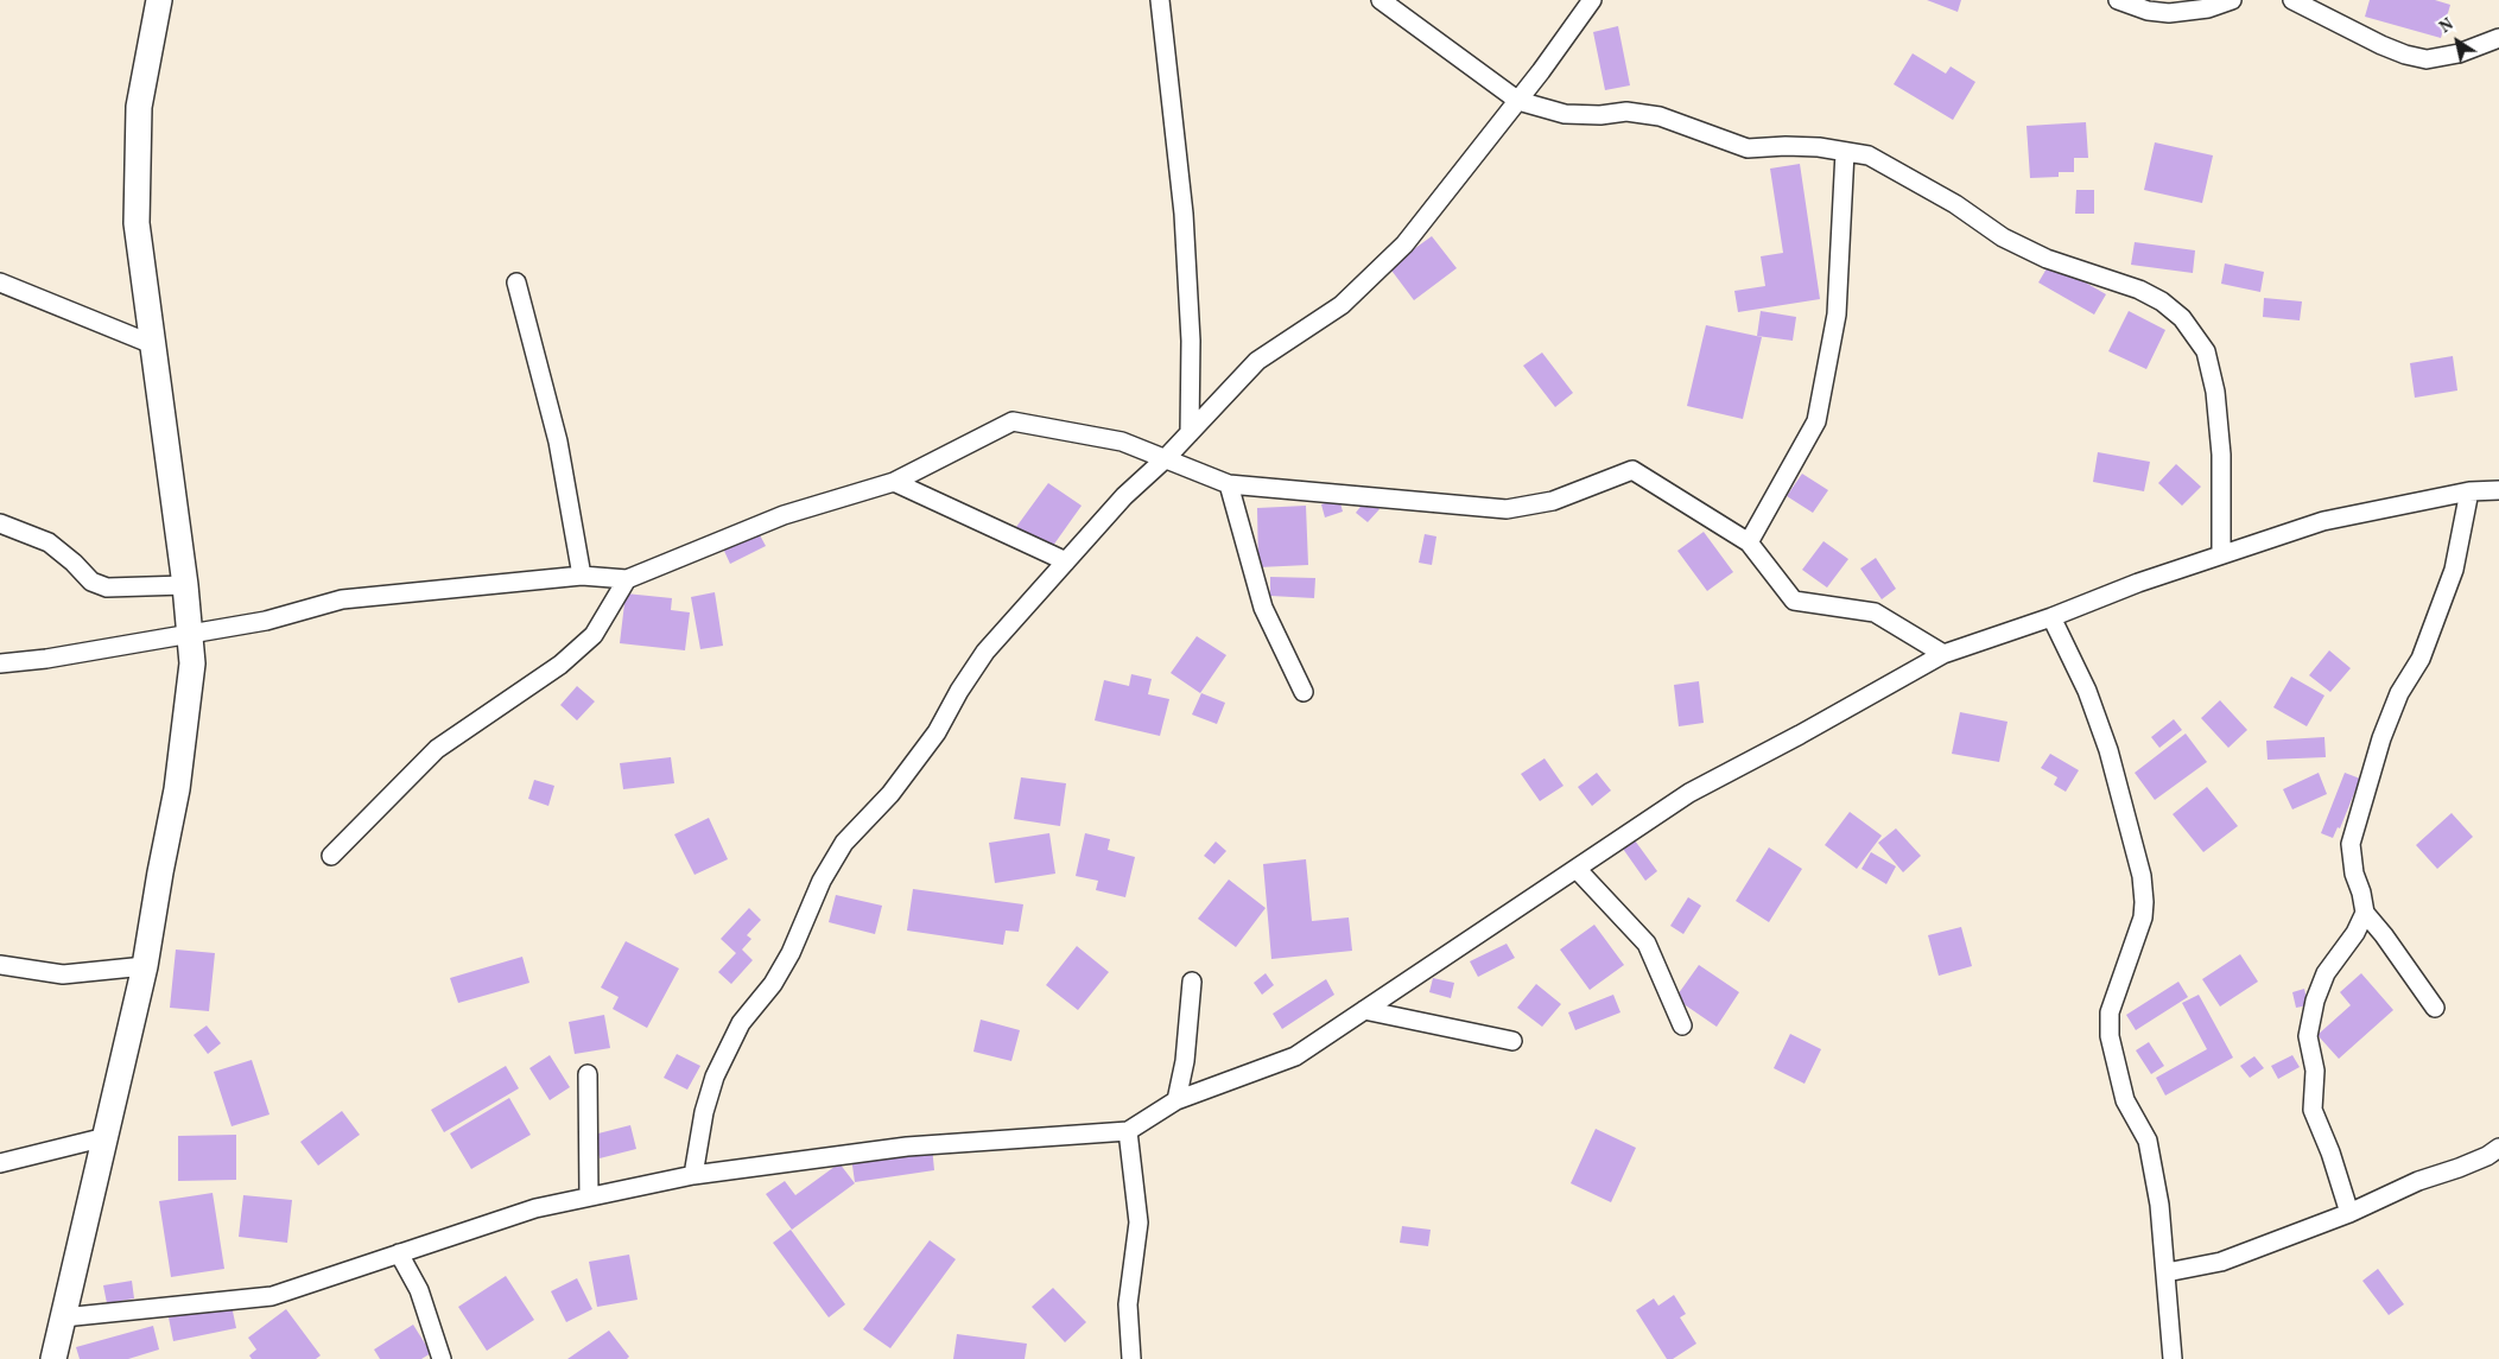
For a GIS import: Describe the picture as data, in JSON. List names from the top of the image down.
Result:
{
  "north": "top left"
}
